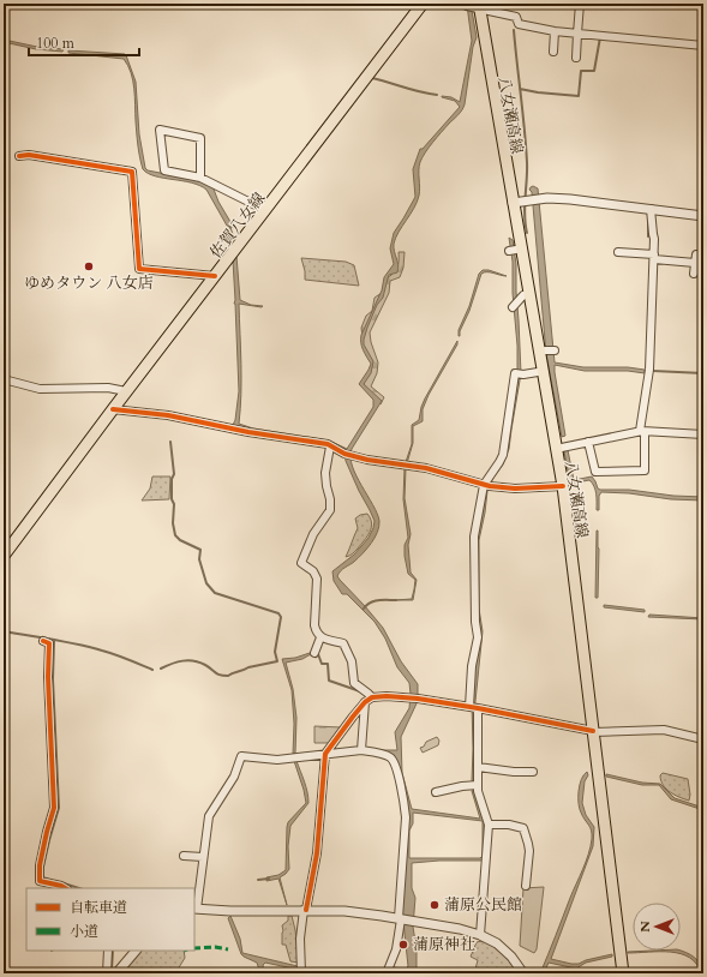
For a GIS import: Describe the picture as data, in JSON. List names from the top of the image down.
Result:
{
  "streets": {
    "main road": ["八女瀬高線", "佐賀八女線"]
  },
  "places": ["ゆめタウン 八女店", "蒲原公民館", "蒲原神社"],
  "legend": ["自転車道", "小道"],
  "scale_bar": "100 m",
  "north": "left"
}
